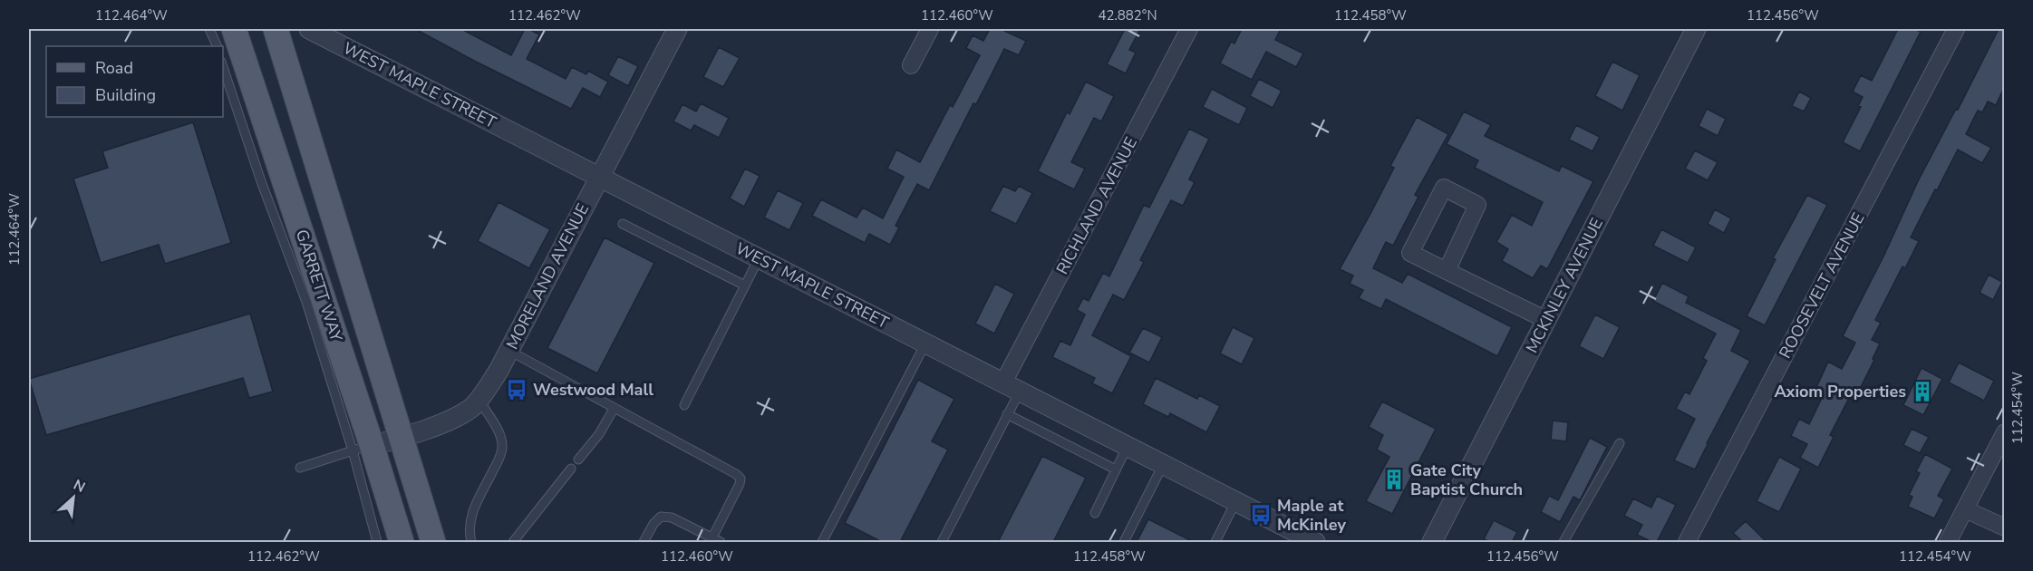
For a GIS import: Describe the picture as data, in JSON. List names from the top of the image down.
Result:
{
  "streets": {
    "main road": ["GARRETT WAY"],
    "street": [
      "WEST MAPLE STREET",
      "RICHLAND AVENUE",
      "MORELAND AVENUE",
      "MCKINLEY AVENUE",
      "ROOSEVELT AVENUE"
    ]
  },
  "crossings": [
    ["WEST MAPLE STREET", "RICHLAND AVENUE"],
    ["WEST MAPLE STREET", "MORELAND AVENUE"],
    ["MORELAND AVENUE", "GARRETT WAY"]
  ],
  "places": {
    "bus stop": ["Westwood Mall", "Maple at McKinley"],
    "building": ["Axiom Properties", "Gate City Baptist Church"]
  },
  "legend": ["Road", "Building"],
  "north": "top right",
  "coordinates": [
    "112.464°W",
    "112.462°W",
    "112.460°W",
    "42.882°N",
    "112.458°W",
    "112.456°W",
    "112.454°W"
  ]
}
